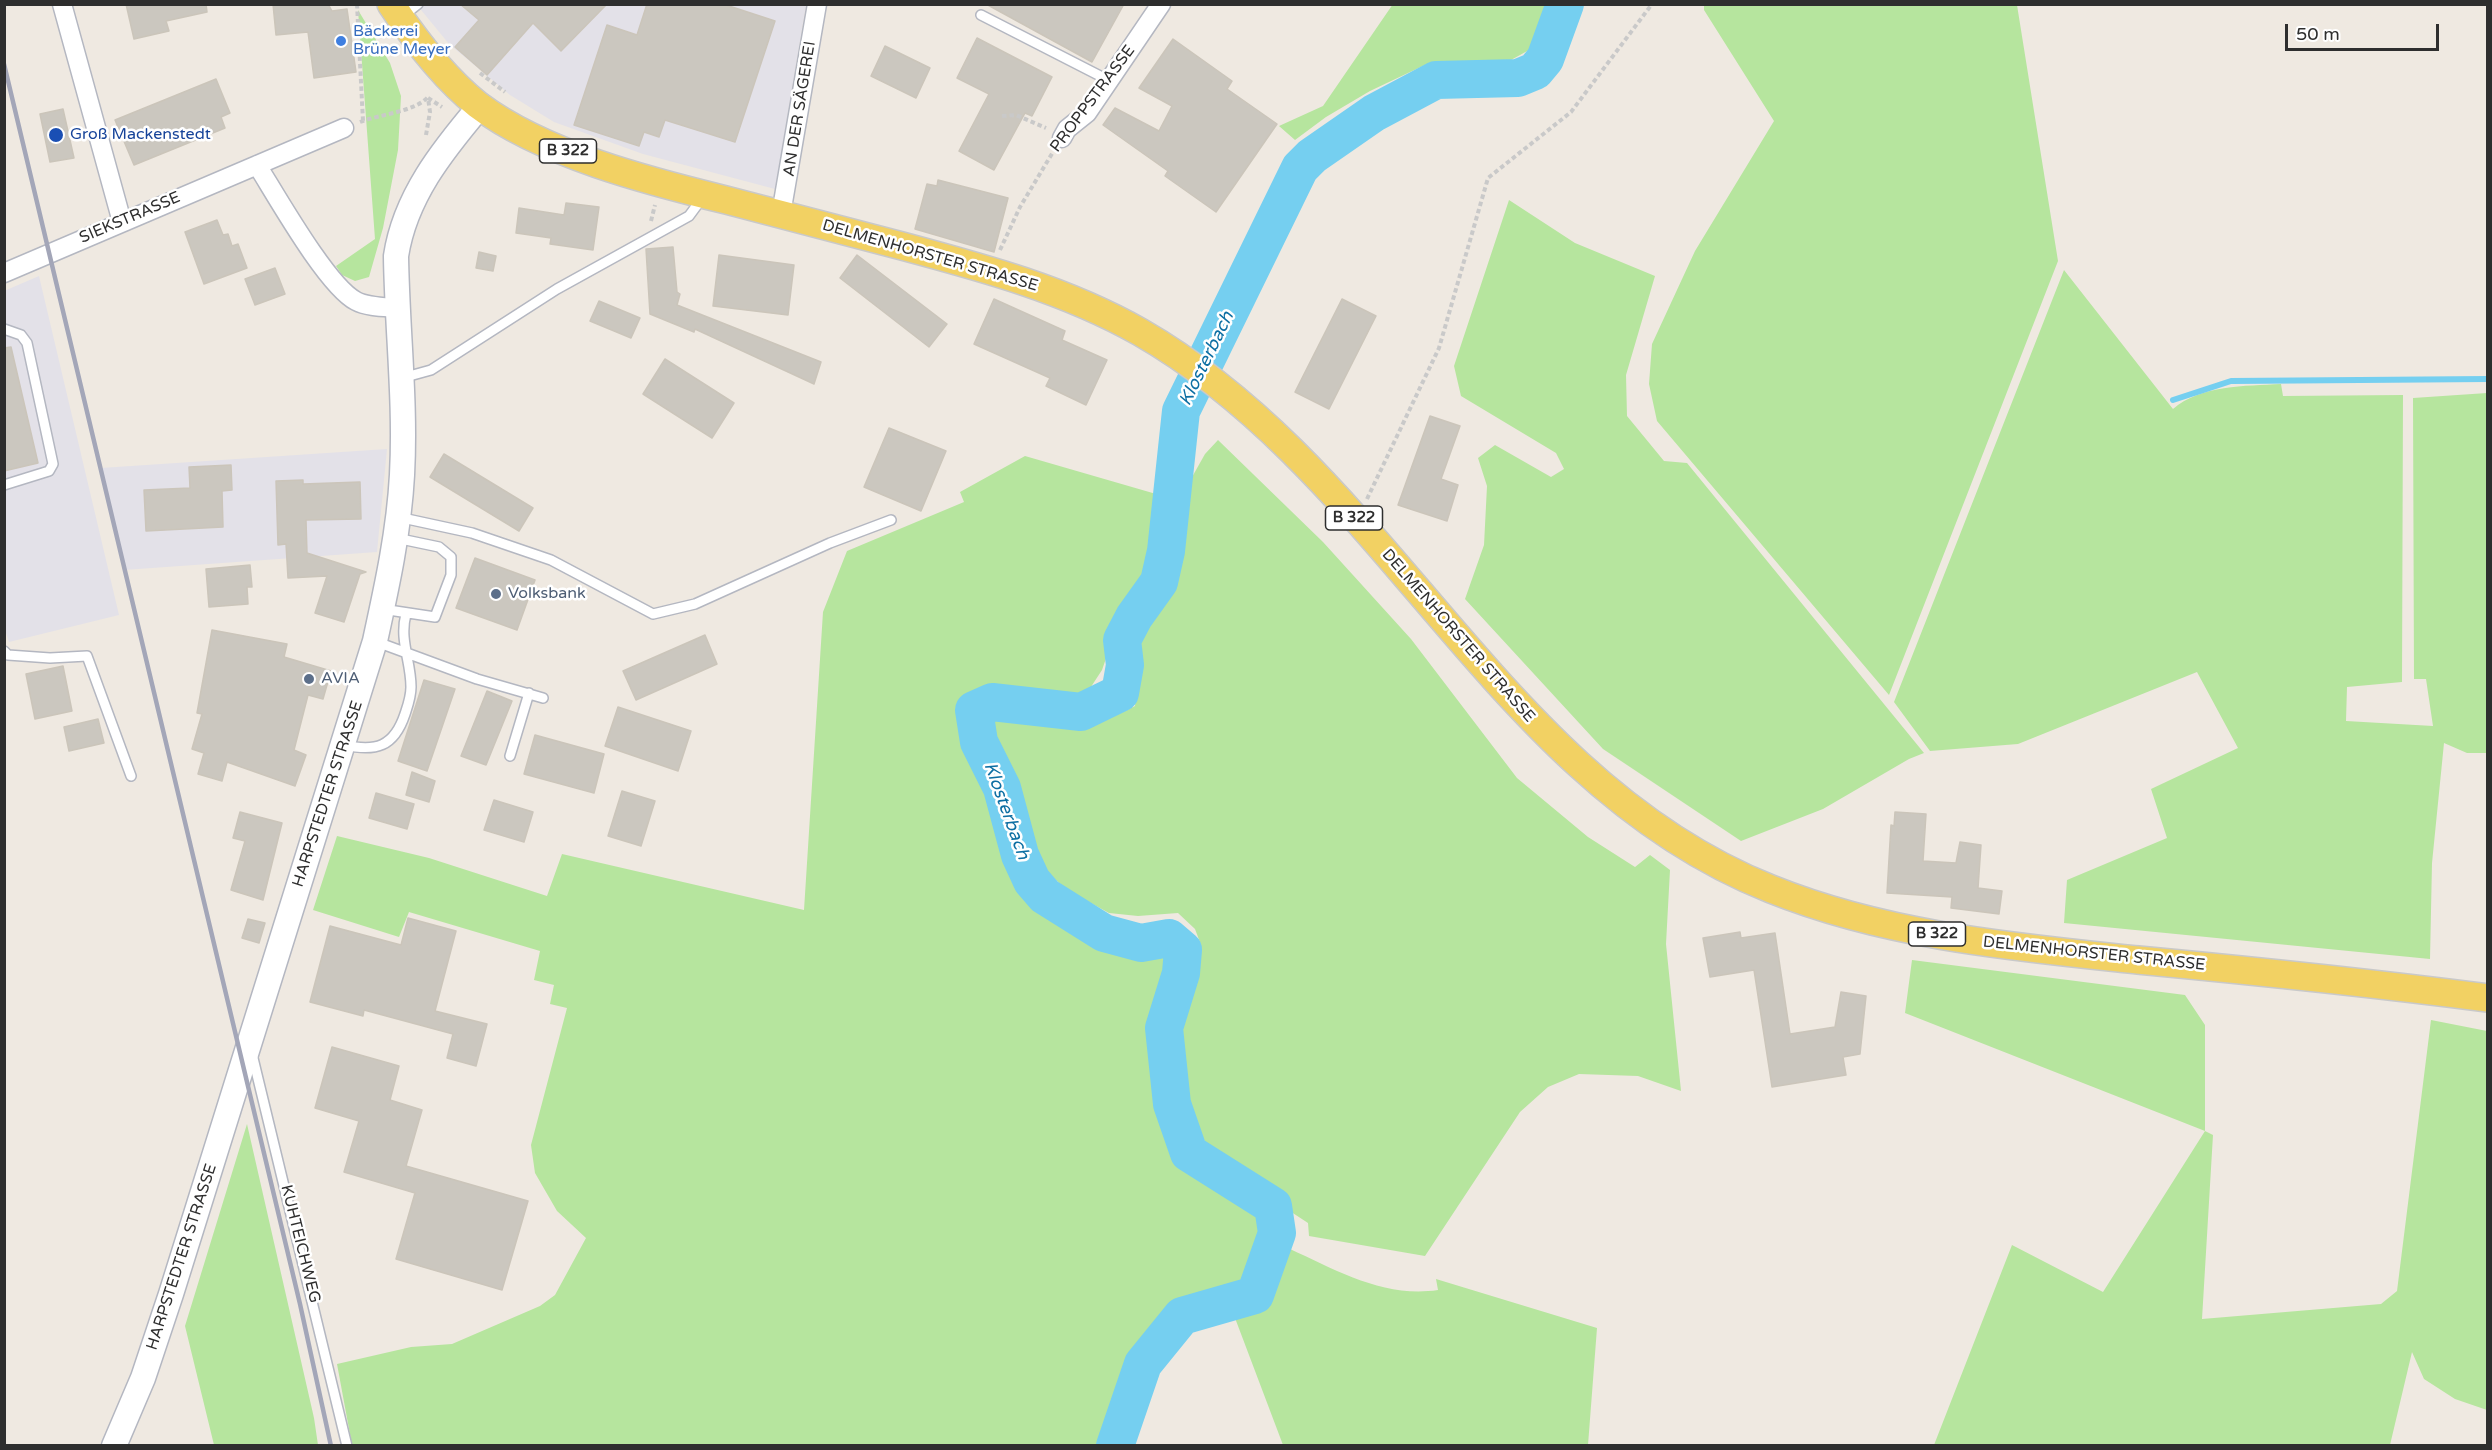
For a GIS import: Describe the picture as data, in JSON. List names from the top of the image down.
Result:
{
  "streets": {
    "main road": ["B 322", "DELMENHORSTER STRASSE"],
    "street": [
      "PROPPSTRASSE",
      "AN DER SÄGEREI",
      "SIEKSTRASSE",
      "HARPSTEDTER STRASSE"
    ],
    "lane": ["KUHTEICHWEG"]
  },
  "crossings": [
    ["AN DER SÄGEREI", "DELMENHORSTER STRASSE"],
    ["DELMENHORSTER STRASSE", "HARPSTEDTER STRASSE"],
    ["HARPSTEDTER STRASSE", "KUHTEICHWEG"]
  ],
  "water": ["Klosterbach"],
  "places": [
    "Bäckerei Brüne Meyer",
    "Groß Mackenstedt",
    "Volksbank",
    "AVIA"
  ],
  "scale_bar": "50 m"
}
